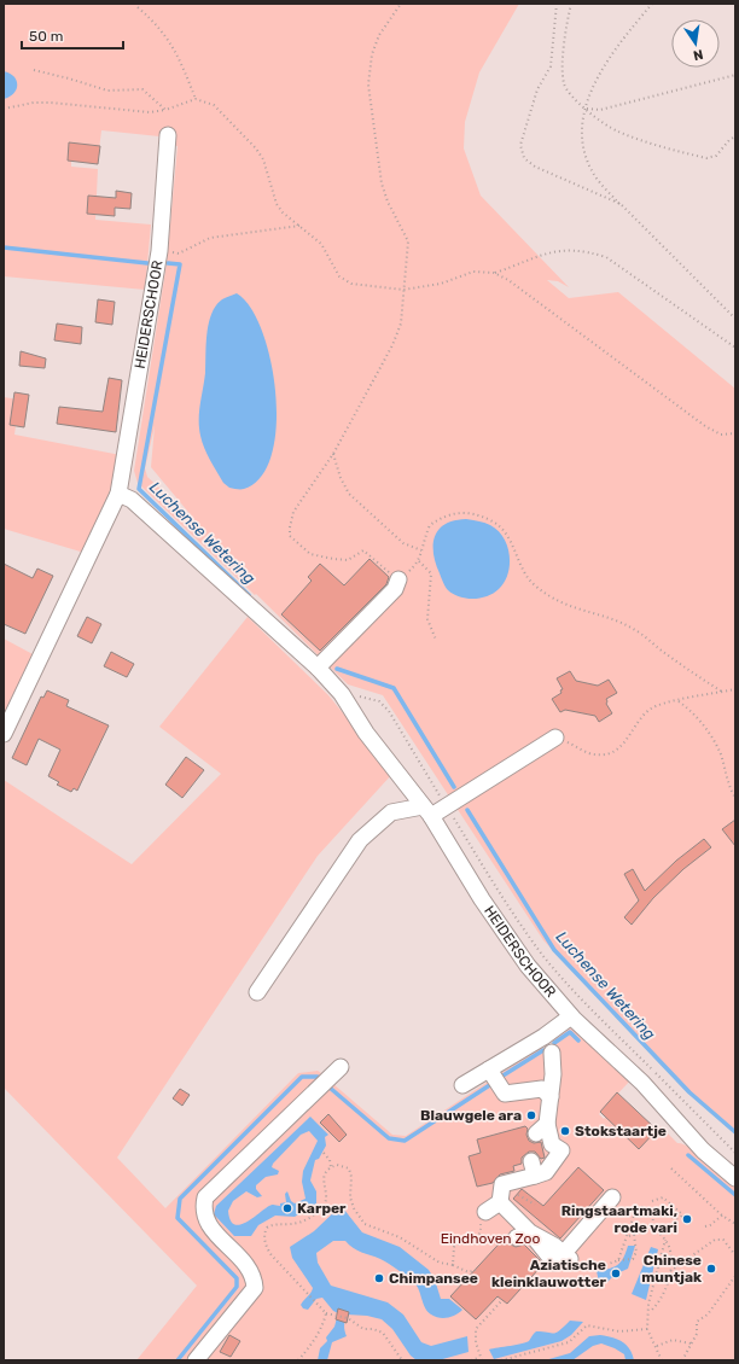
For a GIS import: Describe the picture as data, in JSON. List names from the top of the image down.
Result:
{
  "streets": {
    "street": ["HEIDERSCHOOR"]
  },
  "water": ["Luchense Wetering"],
  "parks": ["Eindhoven Zoo"],
  "places": [
    "Blauwgele ara",
    "Stokstaartje",
    "Karper",
    "Ringstaartmaki, rode vari",
    "Chinese muntjak",
    "Aziatische kleinklauwotter",
    "Chimpansee"
  ],
  "scale_bar": "50 m",
  "north": "bottom"
}
